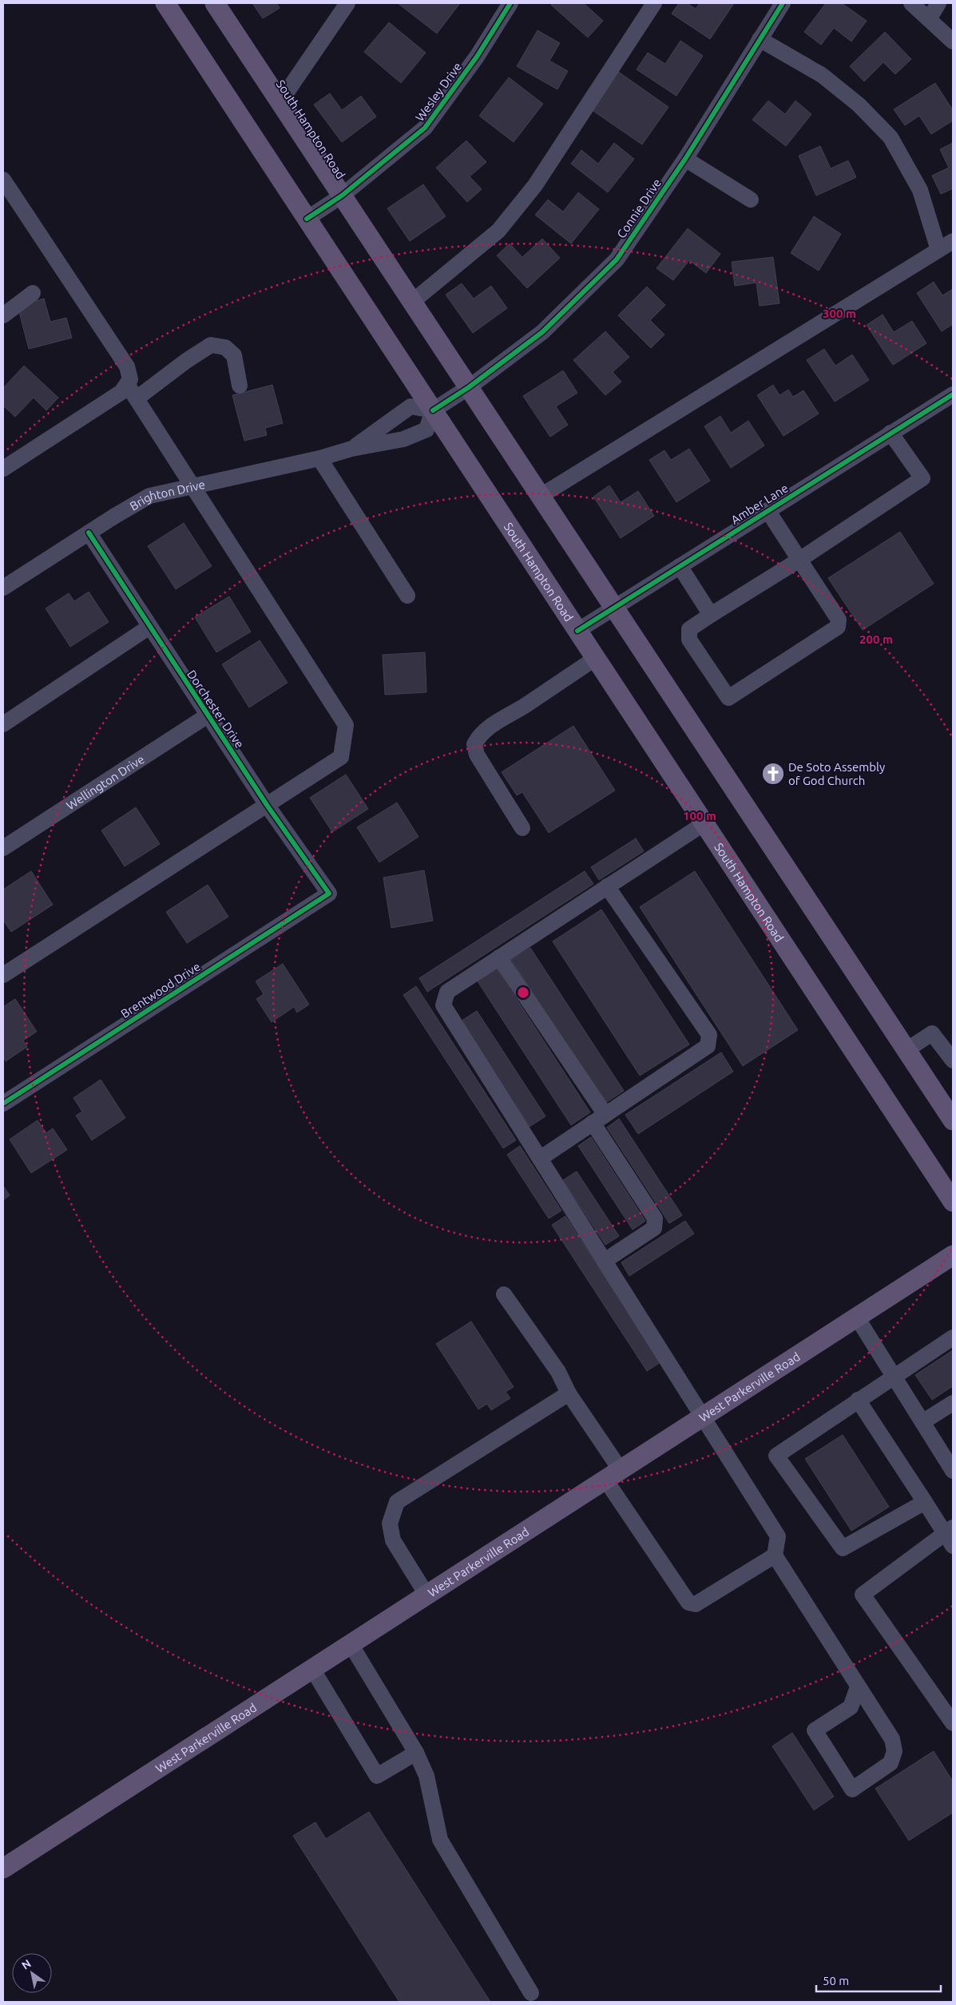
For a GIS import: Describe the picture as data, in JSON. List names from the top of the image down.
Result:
{
  "streets": {
    "main road": ["South Hampton Road", "West Parkerville Road"],
    "street": [
      "Wesley Drive",
      "Connie Drive",
      "Brighton Drive",
      "Amber Lane",
      "Dorchester Drive",
      "Wellington Drive",
      "Brentwood Drive"
    ]
  },
  "crossings": [
    ["Wesley Drive", "South Hampton Road"],
    ["South Hampton Road", "Connie Drive"],
    ["South Hampton Road", "Brighton Drive"],
    ["South Hampton Road", "Amber Lane"],
    ["Connie Drive", "Brighton Drive"],
    ["Brighton Drive", "Dorchester Drive"],
    ["Dorchester Drive", "Wellington Drive"],
    ["Dorchester Drive", "Brentwood Drive"]
  ],
  "places": {
    "church": ["De Soto Assembly of God Church"]
  },
  "scale_bar": "50 m",
  "north": "top left",
  "rings": ["300 m", "200 m", "100 m"]
}
